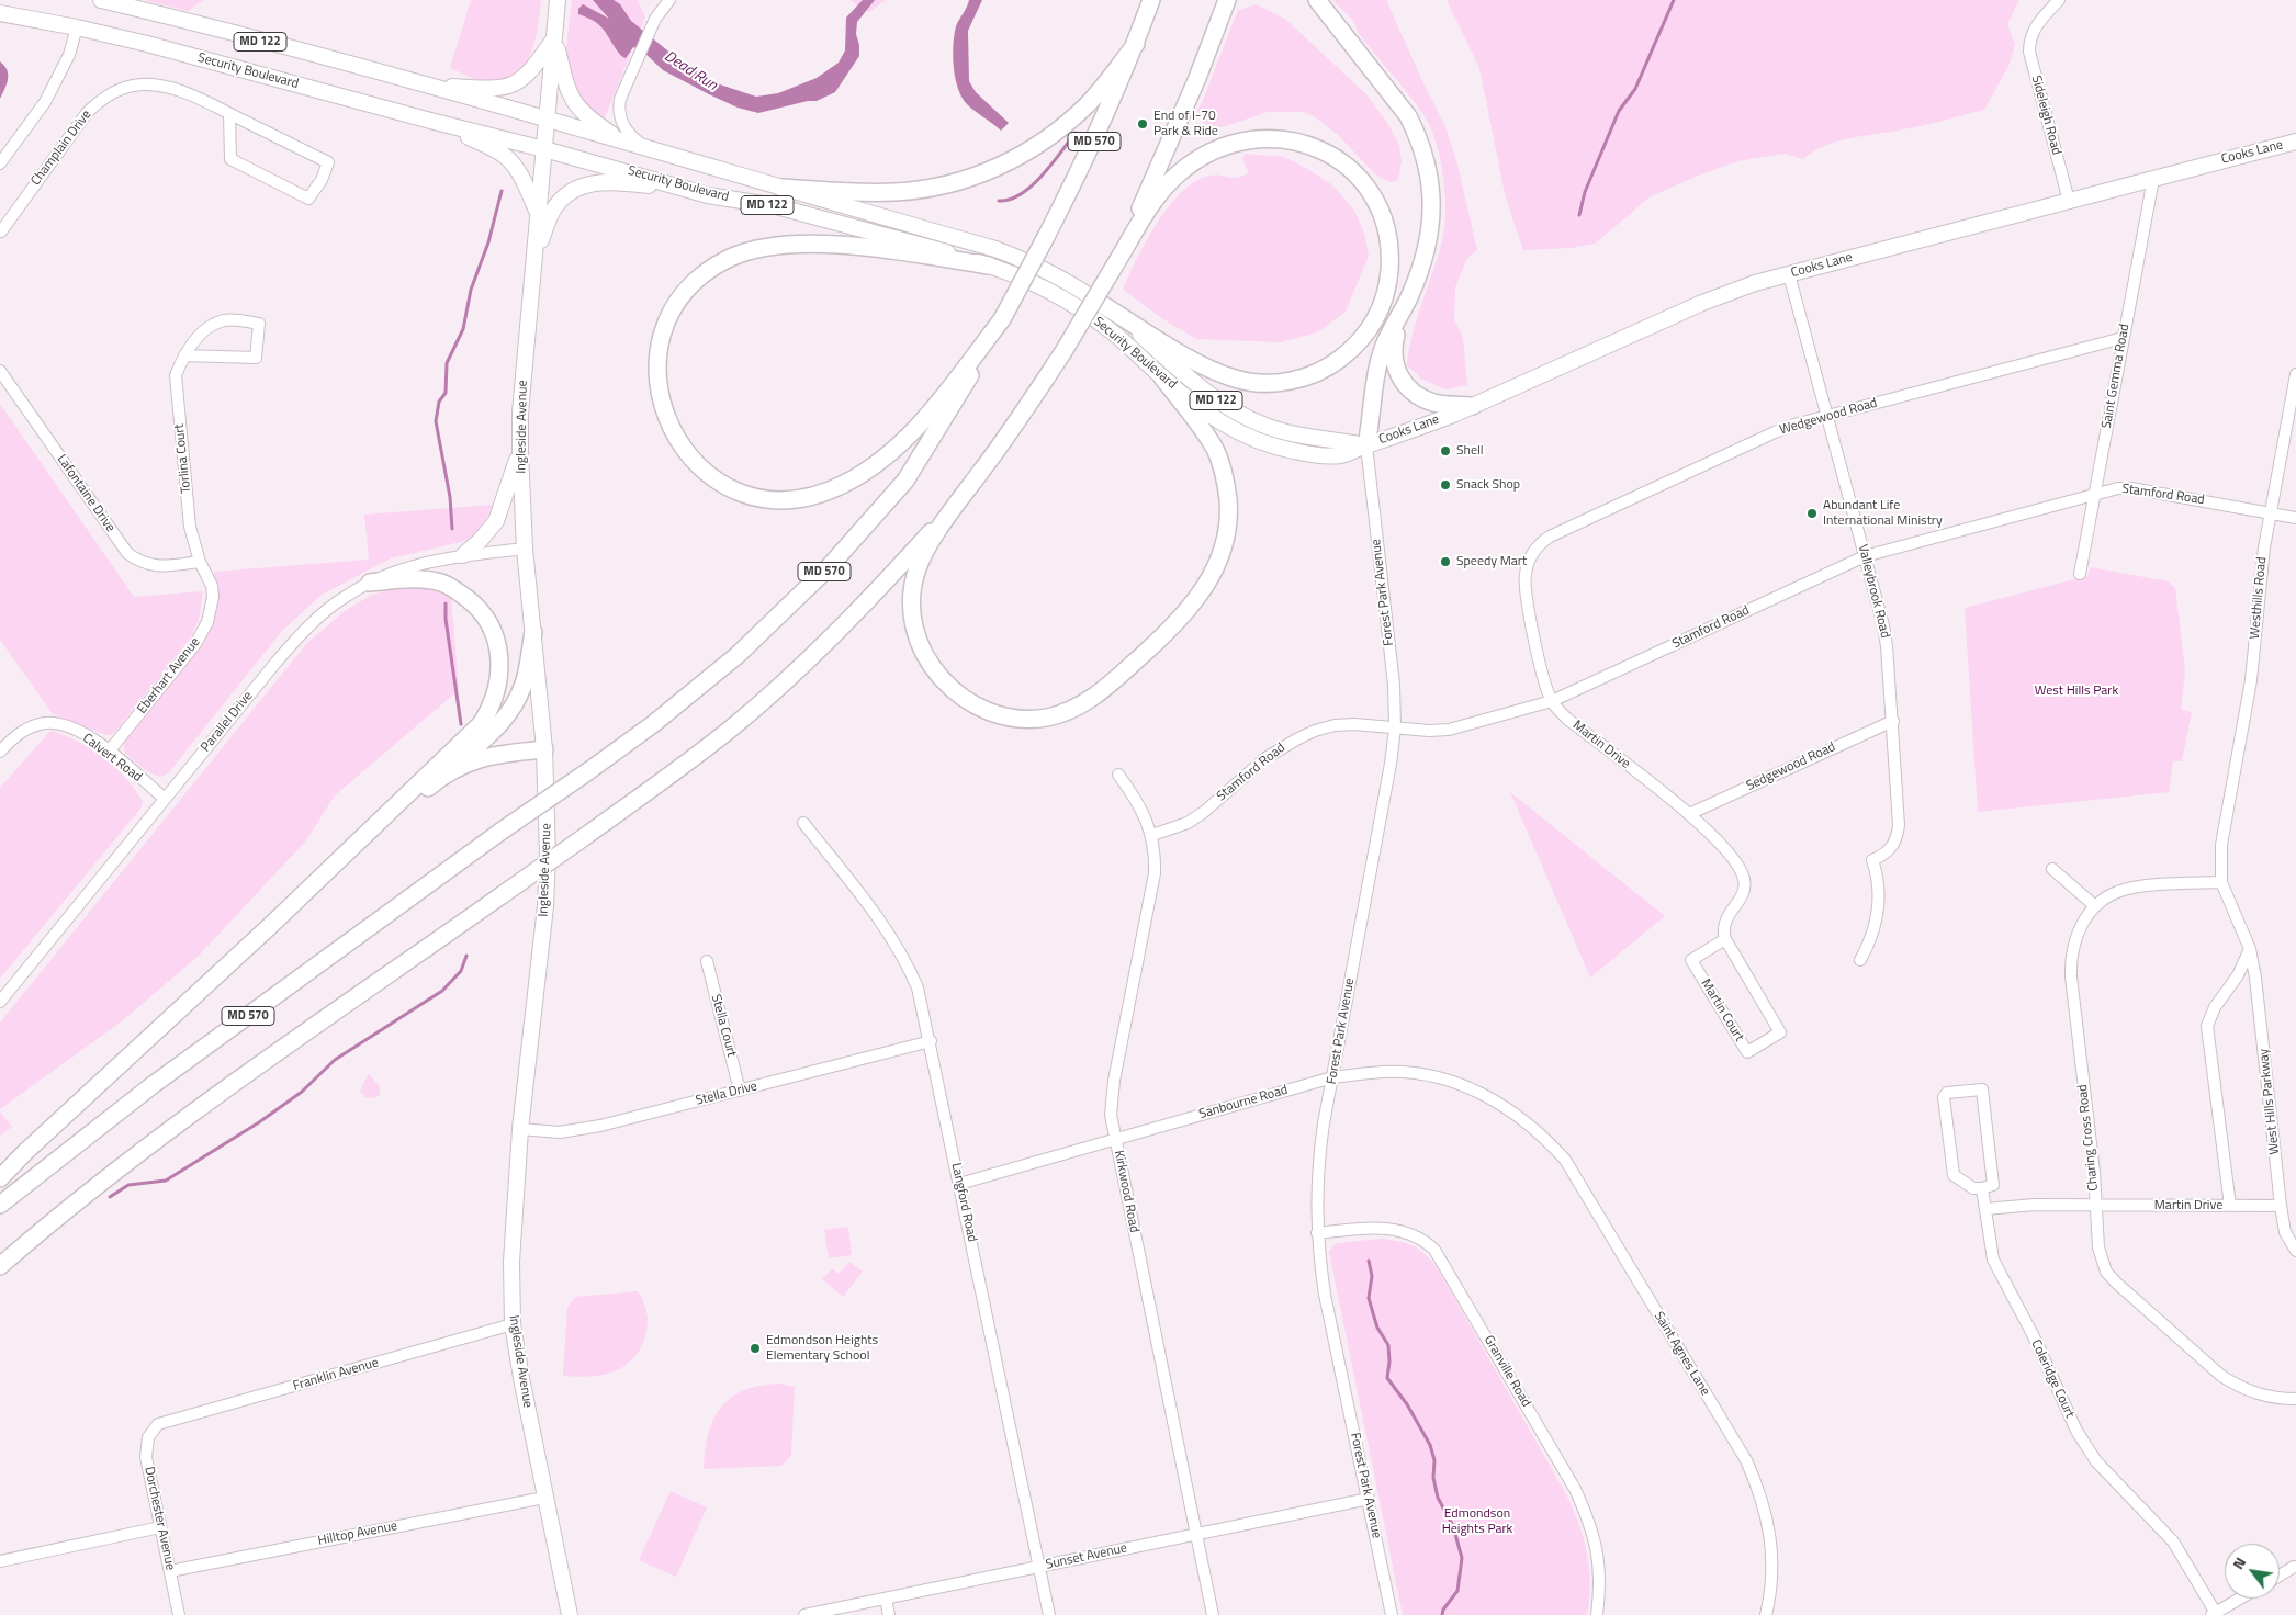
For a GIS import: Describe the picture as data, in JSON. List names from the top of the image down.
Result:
{
  "streets": {
    "highway": ["MD 570"],
    "main road": [
      "MD 122",
      "Security Boulevard",
      "Cooks Lane",
      "Ingleside Avenue"
    ],
    "street": [
      "Sideleigh Road",
      "Champlain Drive",
      "Saint Gemma Road",
      "Wedgewood Road",
      "Torlina Court",
      "Lafontaine Drive",
      "Stamford Road",
      "Valleybrook Road",
      "Forest Park Avenue",
      "Westhills Road",
      "Eberhart Avenue",
      "Parallel Drive",
      "Martin Drive",
      "Calvert Road",
      "Sedgewood Road",
      "Martin Court",
      "Stella Court",
      "Stella Drive",
      "West Hills Parkway",
      "Sanbourne Road",
      "Charing Cross Road",
      "Kirkwood Road",
      "Langford Road",
      "Saint Agnes Lane",
      "Granville Road",
      "Franklin Avenue",
      "Coleridge Court",
      "Dorchester Avenue",
      "Hilltop Avenue",
      "Sunset Avenue"
    ]
  },
  "crossings": [
    ["Security Boulevard", "Cooks Lane"],
    ["Security Boulevard", "Ingleside Avenue"],
    ["Security Boulevard", "Forest Park Avenue"],
    ["Sideleigh Road", "Cooks Lane"],
    ["Cooks Lane", "Saint Gemma Road"],
    ["Cooks Lane", "Valleybrook Road"],
    ["Cooks Lane", "Forest Park Avenue"],
    ["Saint Gemma Road", "Wedgewood Road"],
    ["Saint Gemma Road", "Stamford Road"],
    ["Wedgewood Road", "Valleybrook Road"],
    ["Wedgewood Road", "Martin Drive"],
    ["Ingleside Avenue", "Parallel Drive"],
    ["Ingleside Avenue", "Stella Drive"],
    ["Ingleside Avenue", "Franklin Avenue"],
    ["Ingleside Avenue", "Hilltop Avenue"],
    ["Torlina Court", "Lafontaine Drive"],
    ["Torlina Court", "Eberhart Avenue"],
    ["Lafontaine Drive", "Eberhart Avenue"],
    ["Stamford Road", "Valleybrook Road"],
    ["Stamford Road", "Forest Park Avenue"],
    ["Stamford Road", "Westhills Road"],
    ["Stamford Road", "Martin Drive"],
    ["Stamford Road", "Kirkwood Road"],
    ["Valleybrook Road", "Sedgewood Road"],
    ["Forest Park Avenue", "Sanbourne Road"],
    ["Forest Park Avenue", "Granville Road"],
    ["Forest Park Avenue", "Sunset Avenue"],
    ["Westhills Road", "West Hills Parkway"],
    ["Eberhart Avenue", "Calvert Road"],
    ["Parallel Drive", "Calvert Road"],
    ["Martin Drive", "Sedgewood Road"],
    ["Martin Drive", "Martin Court"],
    ["Martin Drive", "West Hills Parkway"],
    ["Martin Drive", "Charing Cross Road"],
    ["Martin Drive", "Coleridge Court"],
    ["Stella Court", "Stella Drive"],
    ["Stella Drive", "Langford Road"],
    ["West Hills Parkway", "Charing Cross Road"],
    ["Sanbourne Road", "Kirkwood Road"],
    ["Sanbourne Road", "Langford Road"],
    ["Sanbourne Road", "Saint Agnes Lane"],
    ["Kirkwood Road", "Sunset Avenue"],
    ["Langford Road", "Sunset Avenue"],
    ["Franklin Avenue", "Dorchester Avenue"],
    ["Dorchester Avenue", "Hilltop Avenue"]
  ],
  "water": ["Dead Run"],
  "parks": ["West Hills Park", "Edmondson Heights Park"],
  "places": [
    "End of I-70 Park & Ride",
    "Shell",
    "Snack Shop",
    "Abundant Life International Ministry",
    "Speedy Mart",
    "Edmondson Heights Elementary School"
  ],
  "north": "top left"
}
